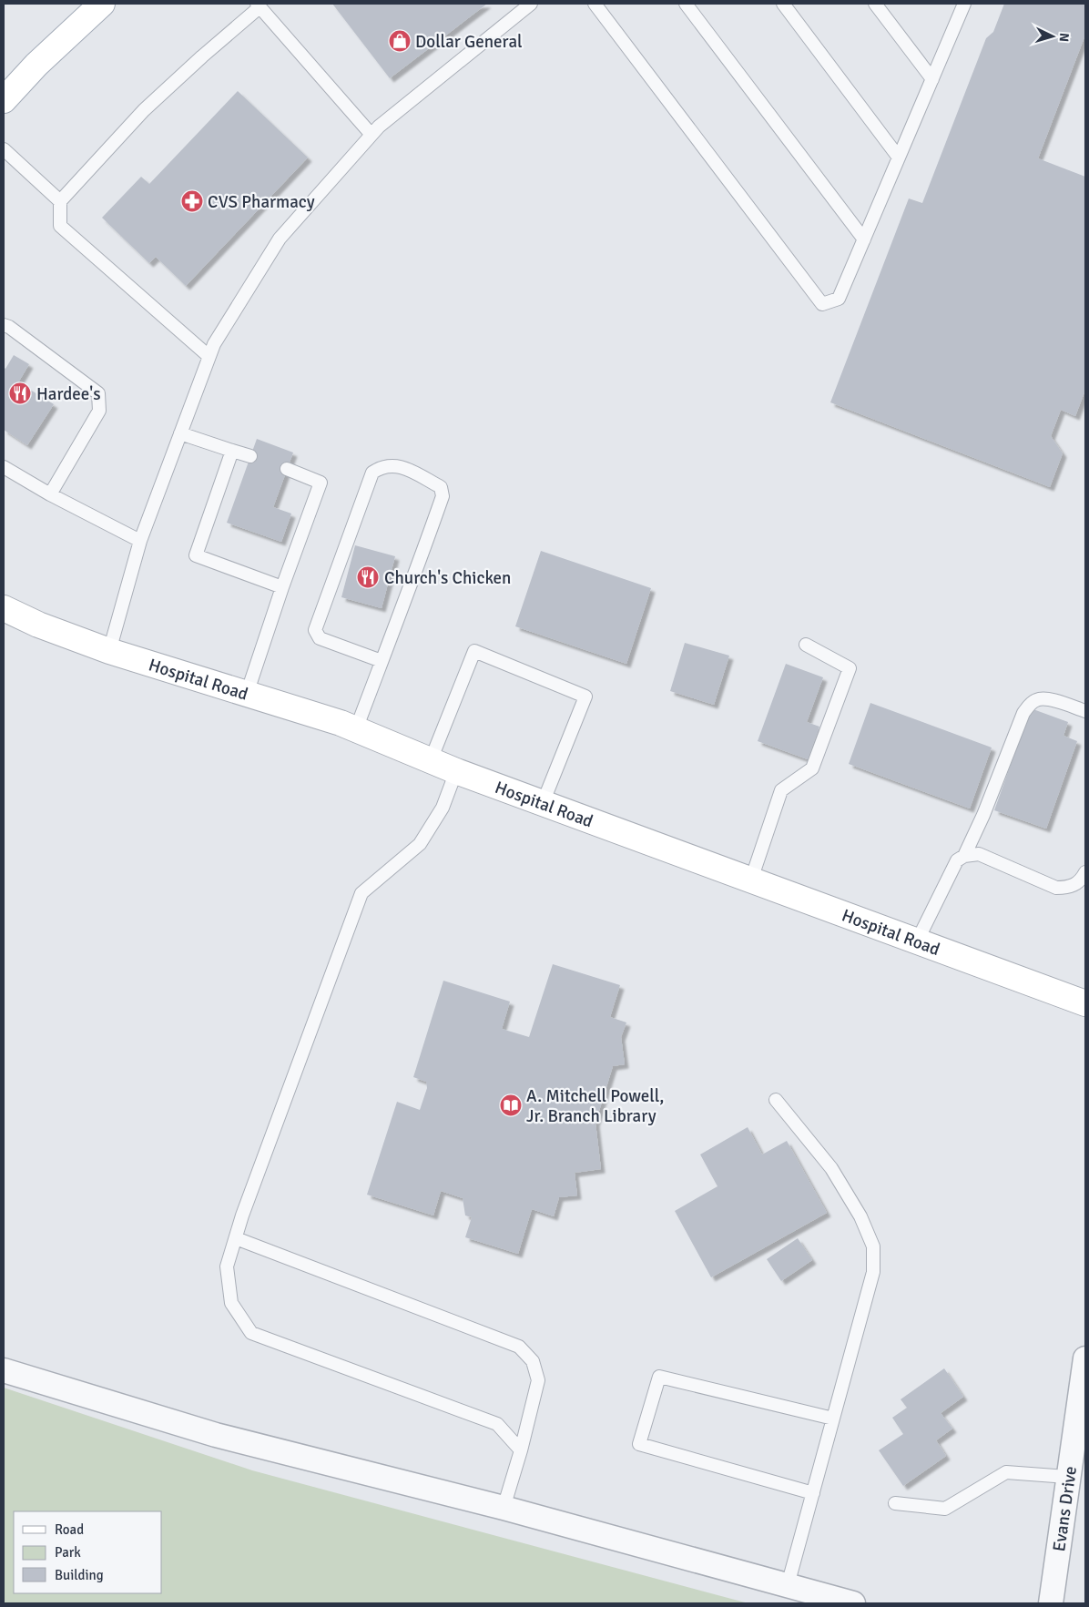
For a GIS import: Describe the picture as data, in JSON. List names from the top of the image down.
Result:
{
  "streets": {
    "street": ["Hospital Road", "Evans Drive"]
  },
  "places": {
    "shop": ["Dollar General"],
    "pharmacy": ["CVS Pharmacy"],
    "restaurant": ["Hardee's", "Church's Chicken"],
    "library": ["A. Mitchell Powell, Jr. Branch Library"]
  },
  "legend": ["Road", "Park", "Building"],
  "north": "right"
}
